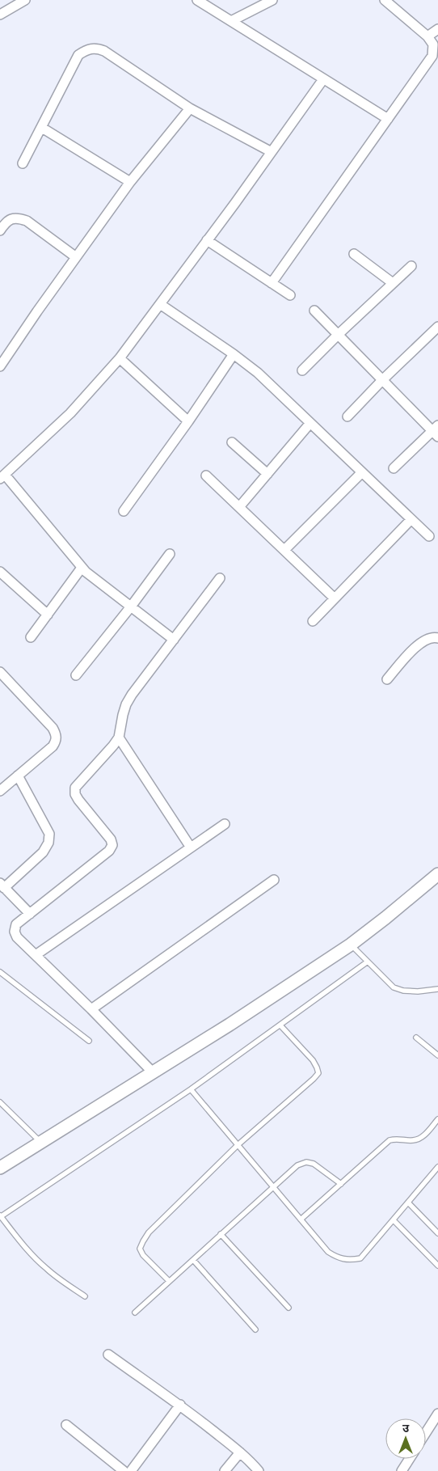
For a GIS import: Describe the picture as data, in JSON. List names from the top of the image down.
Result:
{
  "north": "top"
}
